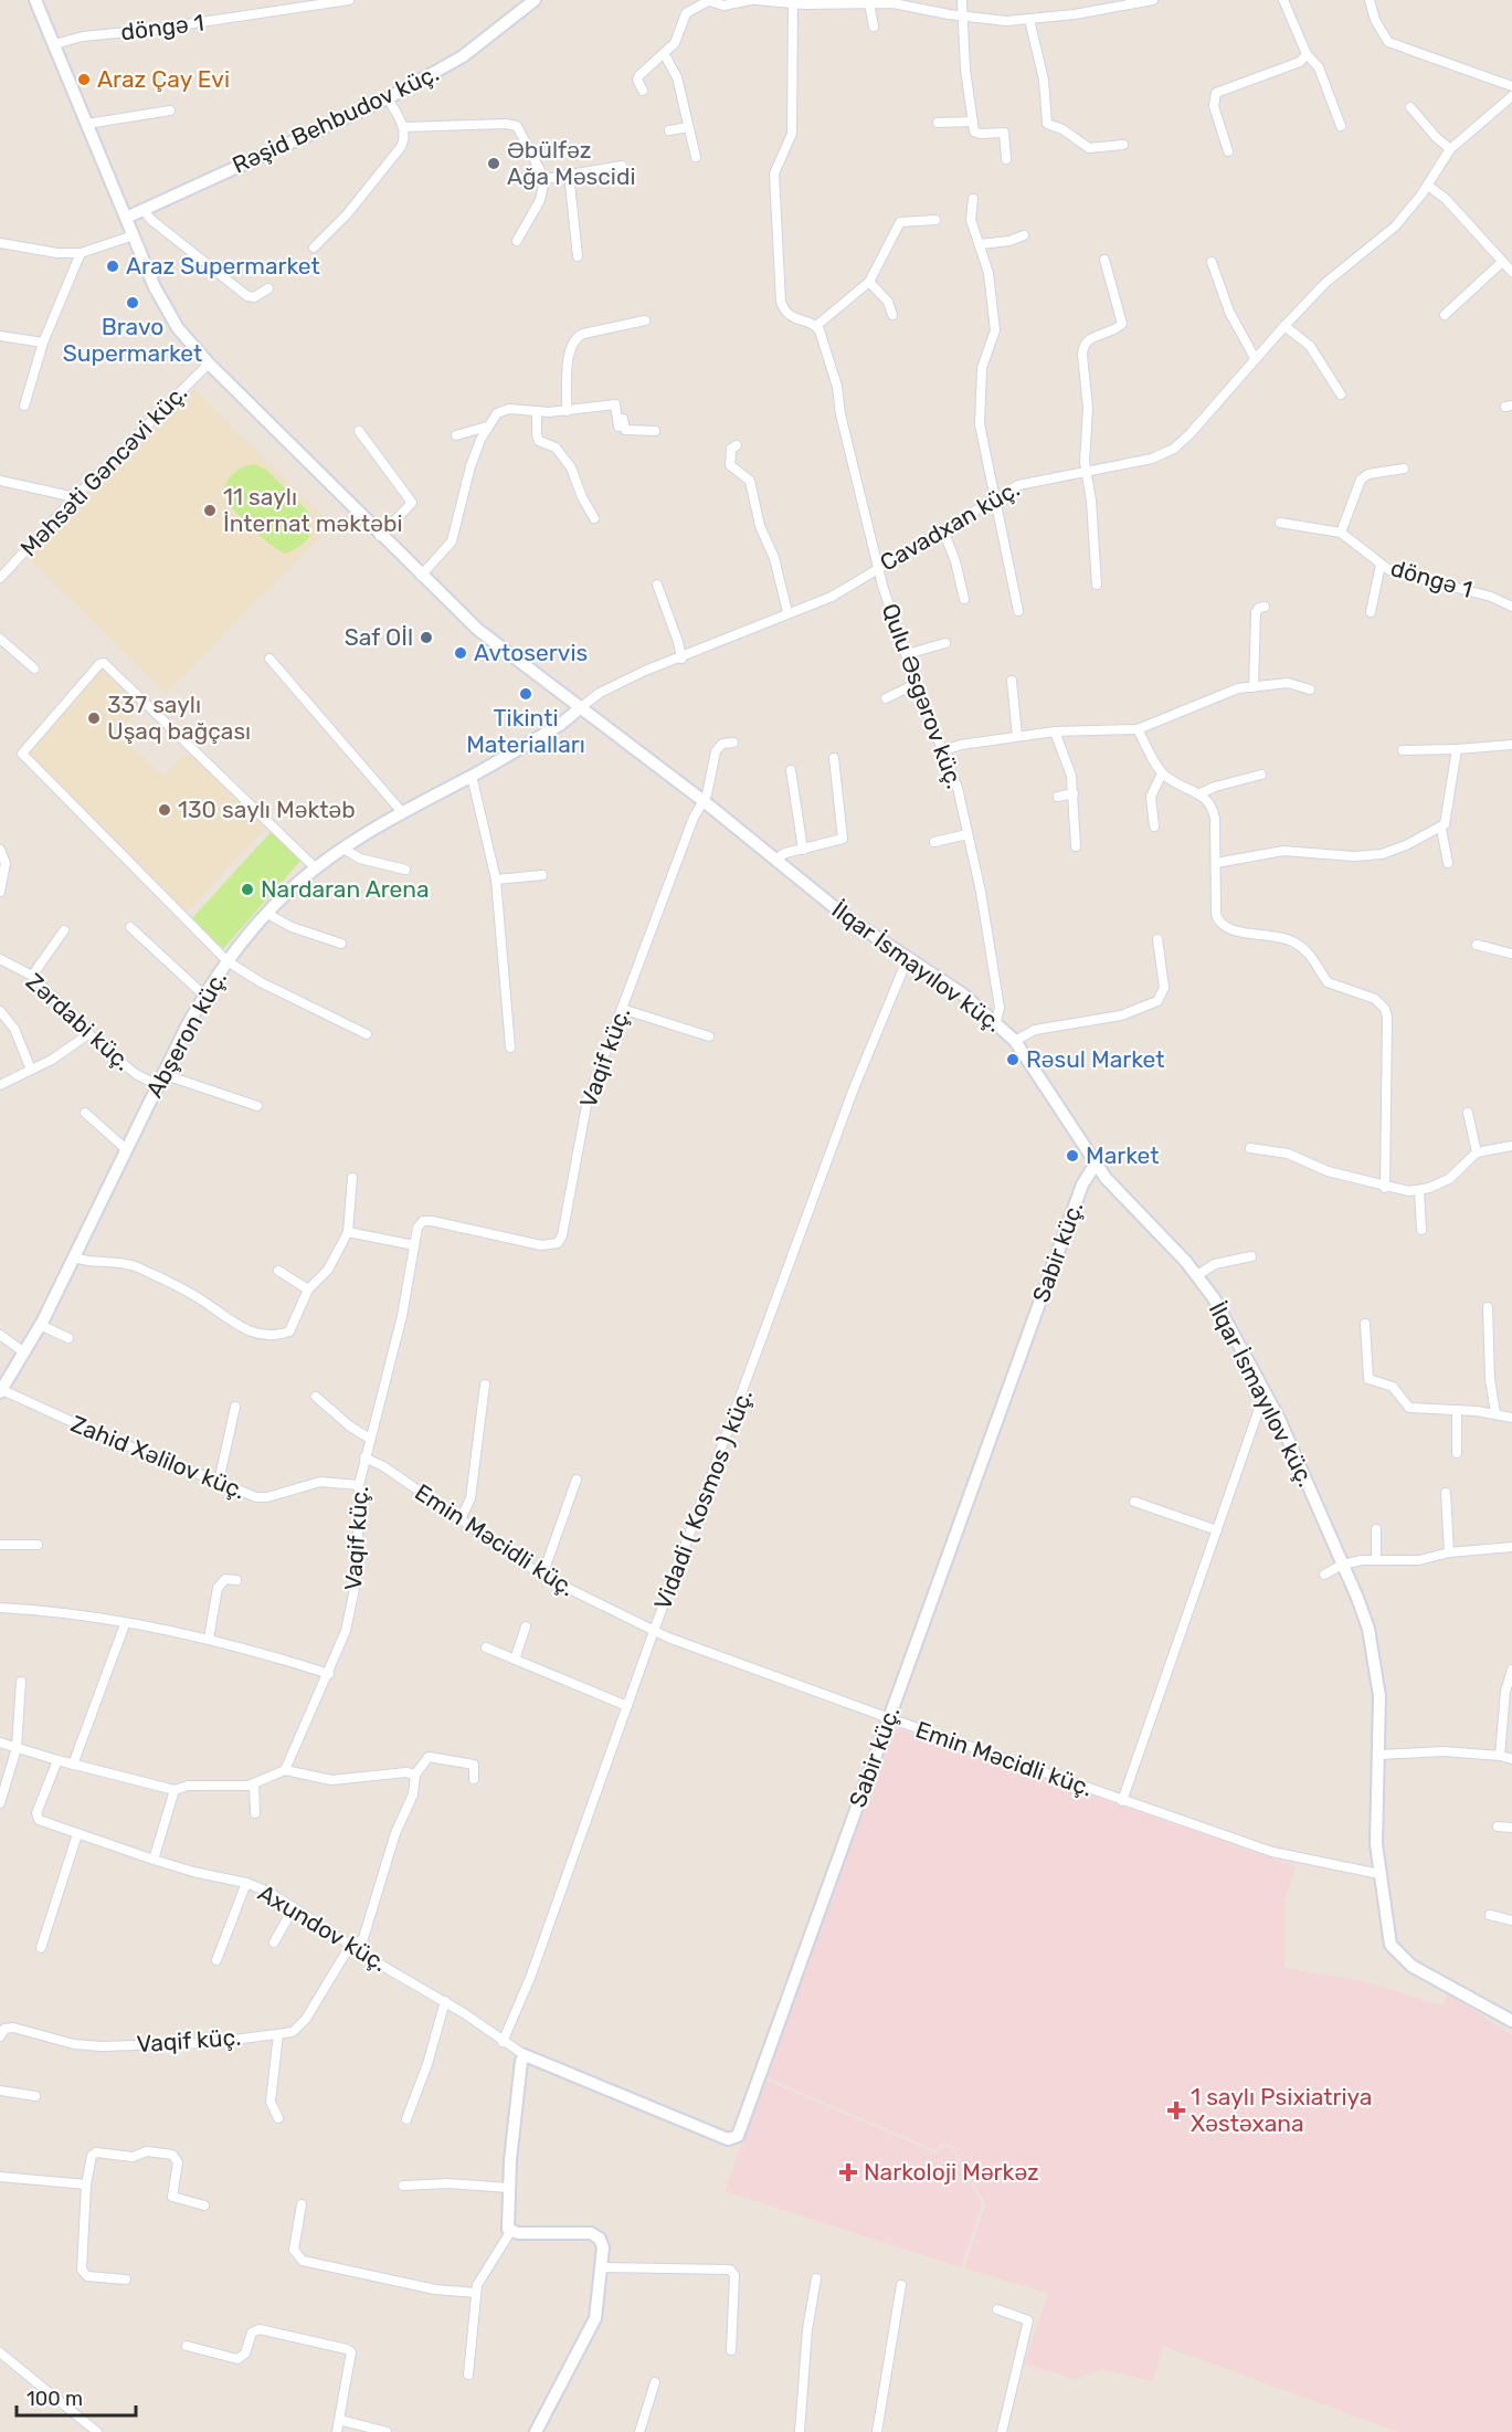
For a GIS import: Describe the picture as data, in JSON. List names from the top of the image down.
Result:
{
  "streets": {
    "main road": [
      "Rəşid Behbudov küç.",
      "İlqar İsmayılov küç.",
      "Abşeron küç.",
      "Sabir küç."
    ],
    "street": [
      "döngə 1",
      "Məhsəti Gəncəvi küç.",
      "Cavadxan küç.",
      "Qulu Əsgərov küç.",
      "Zərdabi küç.",
      "Vaqif küç.",
      "Zahid Xəlilov küç.",
      "Vidadi ( Kosmos ) küç.",
      "Emin Məcidli küç.",
      "Axundov küç."
    ]
  },
  "crossings": [
    ["döngə 1", "İlqar İsmayılov küç."],
    ["Rəşid Behbudov küç.", "İlqar İsmayılov küç."],
    ["Məhsəti Gəncəvi küç.", "İlqar İsmayılov küç."],
    ["Cavadxan küç.", "Qulu Əsgərov küç."],
    ["Cavadxan küç.", "İlqar İsmayılov küç."],
    ["Cavadxan küç.", "Abşeron küç."],
    ["Qulu Əsgərov küç.", "İlqar İsmayılov küç."],
    ["İlqar İsmayılov küç.", "Abşeron küç."],
    ["İlqar İsmayılov küç.", "Vaqif küç."],
    ["İlqar İsmayılov küç.", "Sabir küç."],
    ["İlqar İsmayılov küç.", "Vidadi ( Kosmos ) küç."],
    ["İlqar İsmayılov küç.", "Emin Məcidli küç."],
    ["Zərdabi küç.", "Abşeron küç."],
    ["Abşeron küç.", "Zahid Xəlilov küç."],
    ["Vaqif küç.", "Zahid Xəlilov küç."],
    ["Vaqif küç.", "Emin Məcidli küç."],
    ["Vaqif küç.", "Axundov küç."],
    ["Sabir küç.", "Emin Məcidli küç."],
    ["Sabir küç.", "Axundov küç."],
    ["Vidadi ( Kosmos ) küç.", "Emin Məcidli küç."],
    ["Vidadi ( Kosmos ) küç.", "Axundov küç."]
  ],
  "places": {
    "other": [
      "Araz Çay Evi",
      "Əbülfəz Ağa Məscidi",
      "Araz Supermarket",
      "Bravo Supermarket",
      "11 saylı İnternat məktəbi",
      "Saf Oİl",
      "Avtoservis",
      "Tikinti Materialları",
      "337 saylı Uşaq bağçası",
      "130 saylı Məktəb",
      "Nardaran Arena",
      "Rəsul Market",
      "Market"
    ],
    "health": ["1 saylı Psixiatriya Xəstəxana", "Narkoloji Mərkəz"]
  },
  "scale_bar": "100 m"
}
